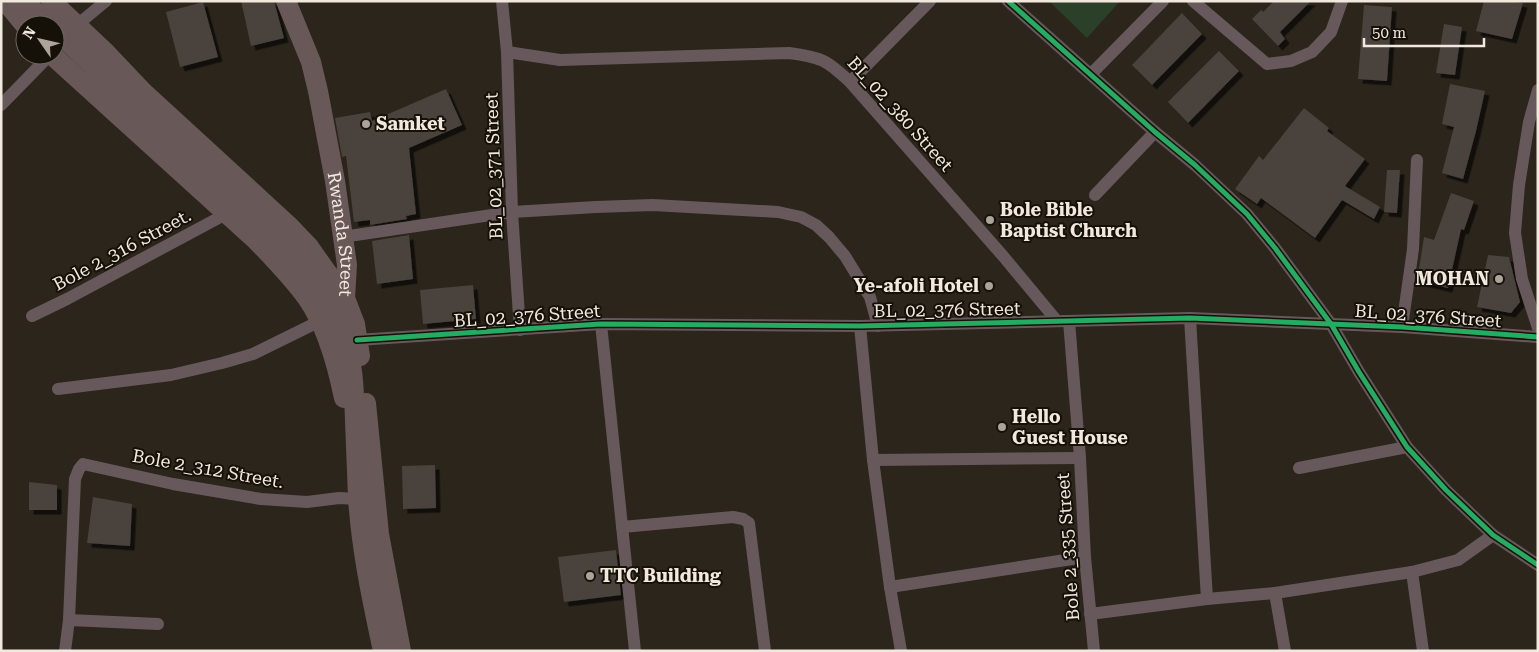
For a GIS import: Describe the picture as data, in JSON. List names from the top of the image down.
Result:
{
  "streets": {
    "main road": ["Rwanda Street"],
    "street": [
      "BL_02_380 Street",
      "BL_02_371 Street",
      "Bole 2_316 Street.",
      "BL_02_376 Street",
      "Bole 2_312 Street.",
      "Bole 2_335 Street"
    ]
  },
  "crossings": [
    ["BL_02_380 Street", "BL_02_371 Street"],
    ["BL_02_380 Street", "BL_02_376 Street"],
    ["BL_02_380 Street", "Bole 2_335 Street"],
    ["BL_02_371 Street", "BL_02_376 Street"],
    ["Rwanda Street", "BL_02_376 Street"],
    ["BL_02_376 Street", "Bole 2_335 Street"]
  ],
  "places": [
    "Samket",
    "Bole Bible Baptist Church",
    "MOHAN",
    "Ye-afoli Hotel",
    "Hello Guest House",
    "TTC Building"
  ],
  "scale_bar": "50 m",
  "north": "top left"
}
